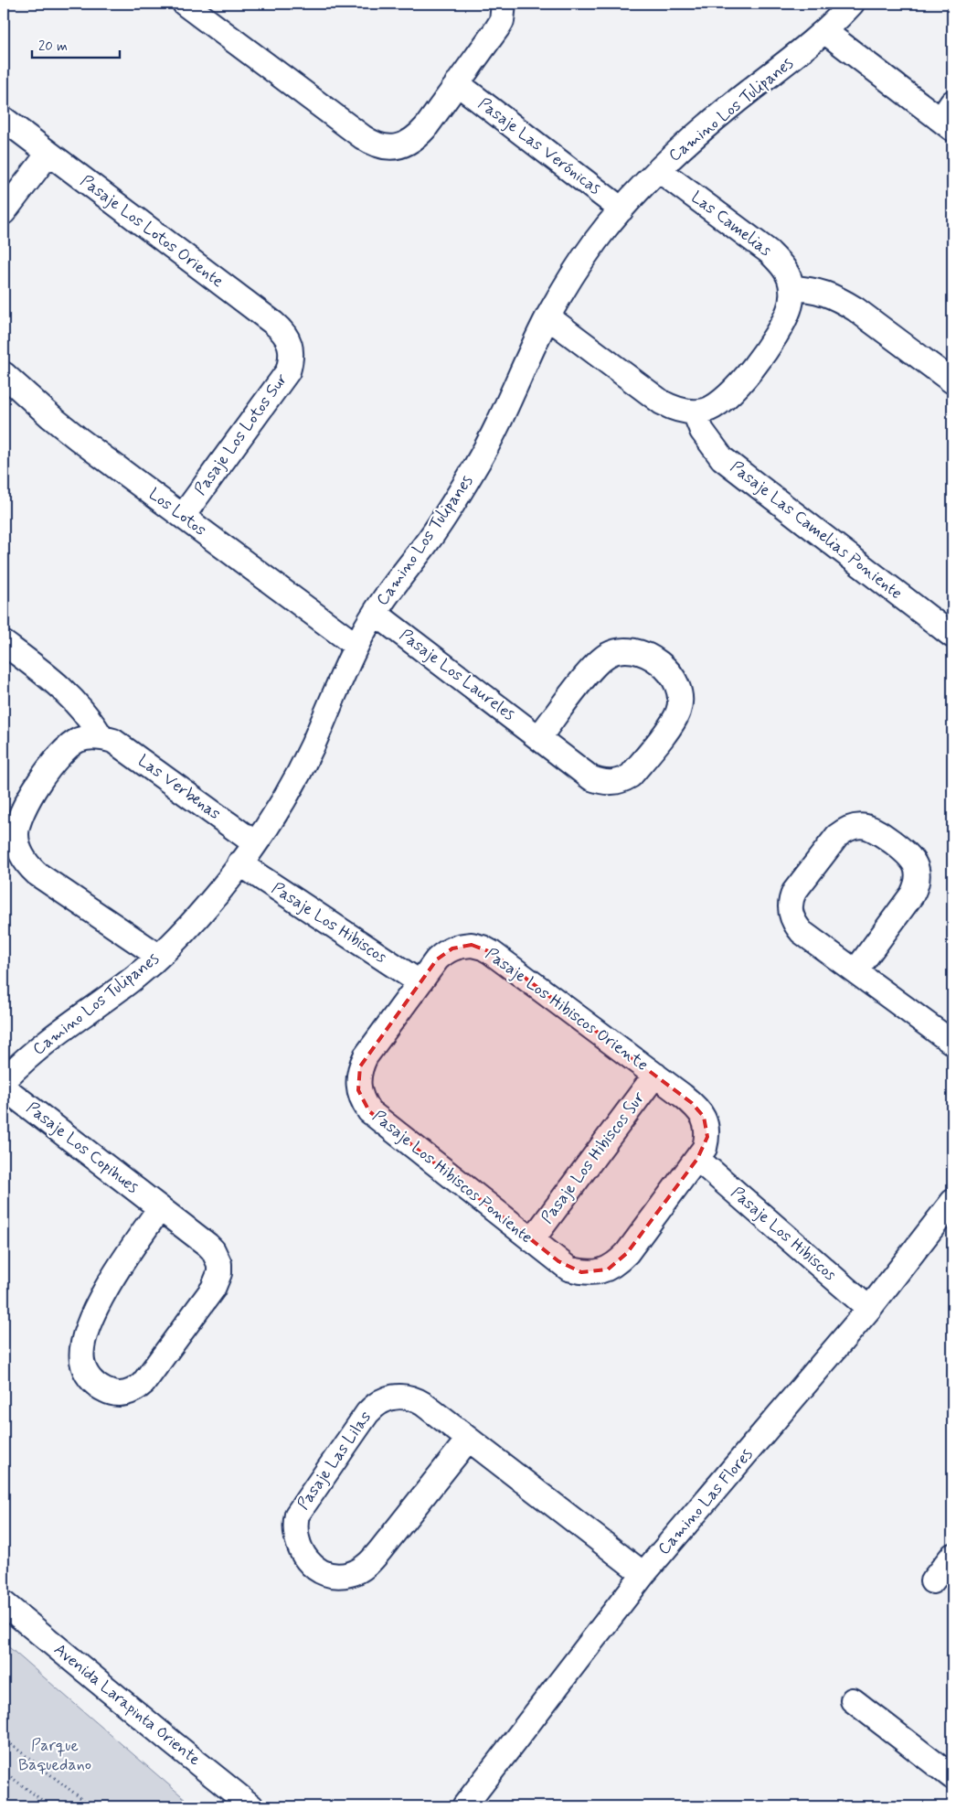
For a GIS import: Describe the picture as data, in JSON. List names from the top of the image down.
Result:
{
  "streets": {
    "street": [
      "Camino Los Tulipanes",
      "Pasaje Las Verónicas",
      "Las Camelias",
      "Pasaje Los Lotos Oriente",
      "Pasaje Los Lotos Sur",
      "Los Lotos",
      "Pasaje Las Camelias Poniente",
      "Pasaje Los Laureles",
      "Las Verbenas",
      "Pasaje Los Hibiscos",
      "Pasaje Los Hibiscos Oriente",
      "Pasaje Los Copihues",
      "Pasaje Los Hibiscos Sur",
      "Pasaje Los Hibiscos Poniente",
      "Pasaje Las Lilas",
      "Camino Las Flores",
      "Avenida Larapinta Oriente"
    ]
  },
  "crossings": [
    ["Camino Los Tulipanes", "Pasaje Las Verónicas"],
    ["Camino Los Tulipanes", "Las Camelias"],
    ["Camino Los Tulipanes", "Los Lotos"],
    ["Camino Los Tulipanes", "Pasaje Los Laureles"],
    ["Camino Los Tulipanes", "Las Verbenas"],
    ["Camino Los Tulipanes", "Pasaje Los Hibiscos"],
    ["Pasaje Los Lotos Oriente", "Pasaje Los Lotos Sur"],
    ["Pasaje Los Lotos Sur", "Los Lotos"],
    ["Pasaje Los Hibiscos", "Pasaje Los Hibiscos Oriente"],
    ["Pasaje Los Hibiscos", "Pasaje Los Hibiscos Poniente"],
    ["Pasaje Los Hibiscos", "Camino Las Flores"],
    ["Pasaje Los Hibiscos Oriente", "Pasaje Los Hibiscos Sur"],
    ["Pasaje Los Hibiscos Oriente", "Pasaje Los Hibiscos Poniente"],
    ["Pasaje Los Hibiscos Sur", "Pasaje Los Hibiscos Poniente"],
    ["Pasaje Las Lilas", "Camino Las Flores"]
  ],
  "parks": ["Parque Baquedano"],
  "scale_bar": "20 m"
}
